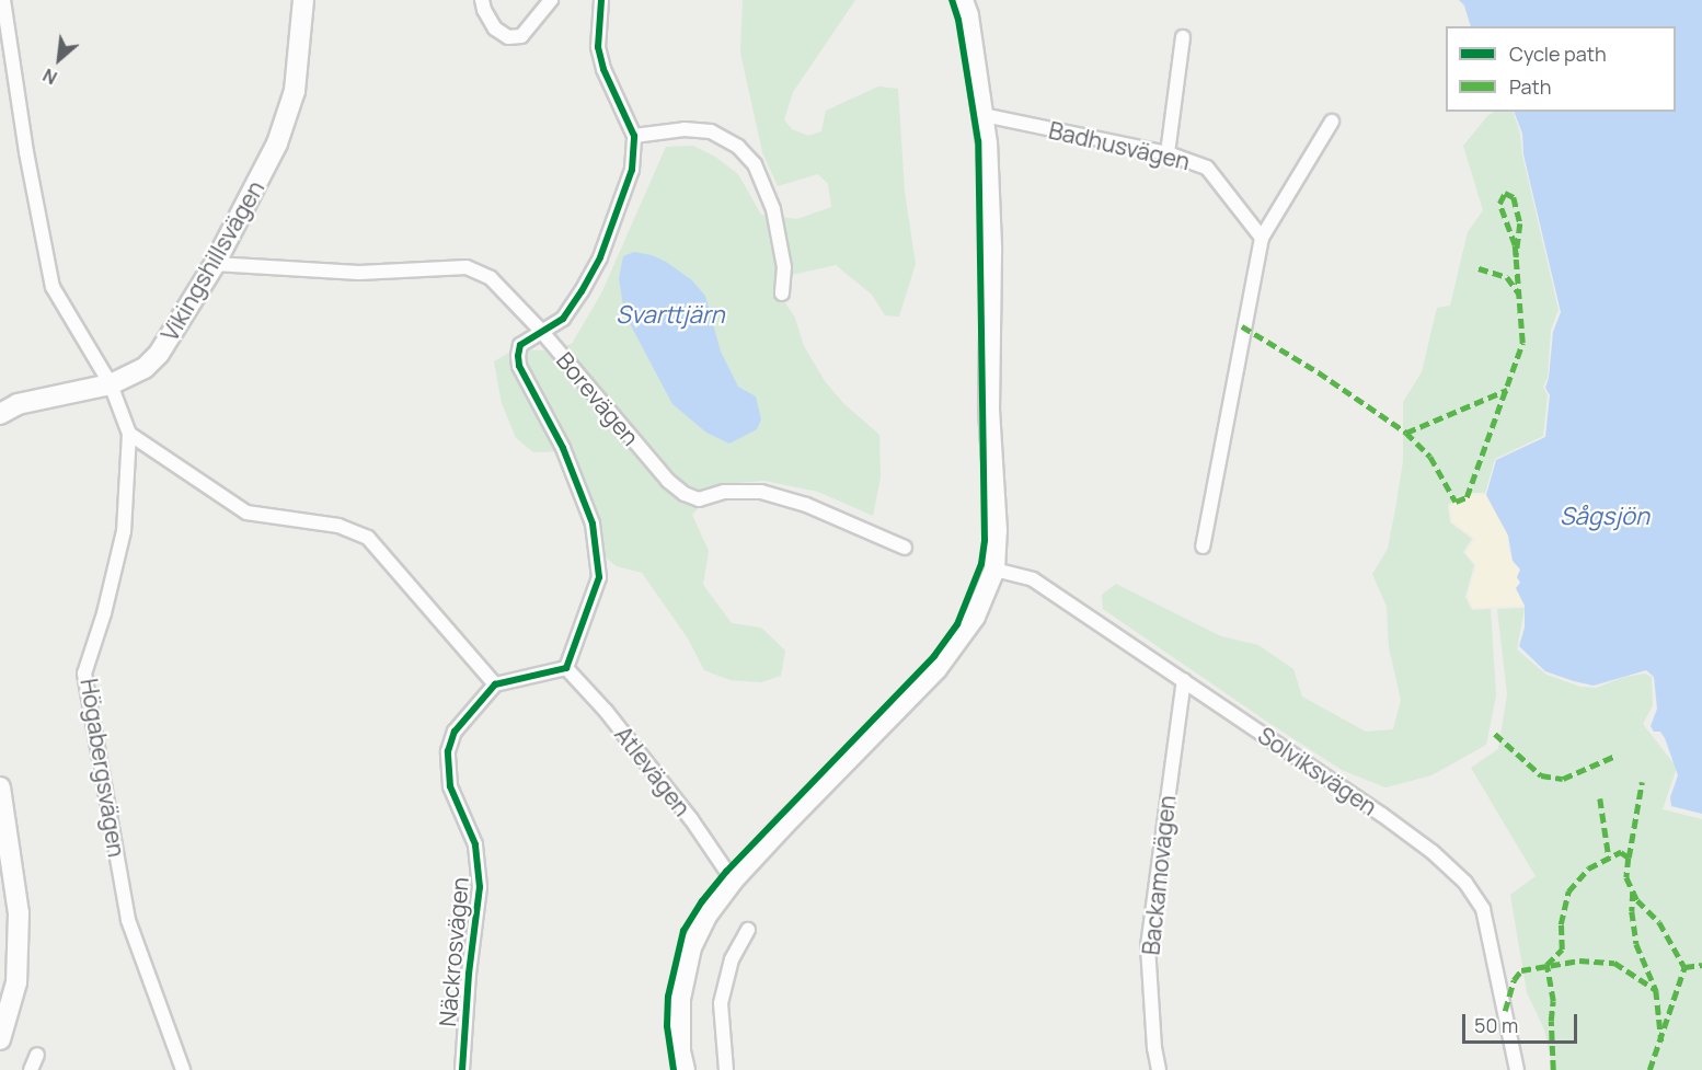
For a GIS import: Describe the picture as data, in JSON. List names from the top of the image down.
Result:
{
  "streets": {
    "street": [
      "Badhusvägen",
      "Vikingshillsvägen",
      "Borevägen",
      "Högabergsvägen",
      "Atlevägen",
      "Solviksvägen",
      "Backamovägen",
      "Näckrosvägen"
    ]
  },
  "crossings": [
    ["Vikingshillsvägen", "Borevägen"],
    ["Vikingshillsvägen", "Högabergsvägen"],
    ["Solviksvägen", "Backamovägen"]
  ],
  "water": ["Svarttjärn", "Sågsjön"],
  "legend": ["Cycle path", "Path"],
  "scale_bar": "50 m",
  "north": "bottom left"
}
